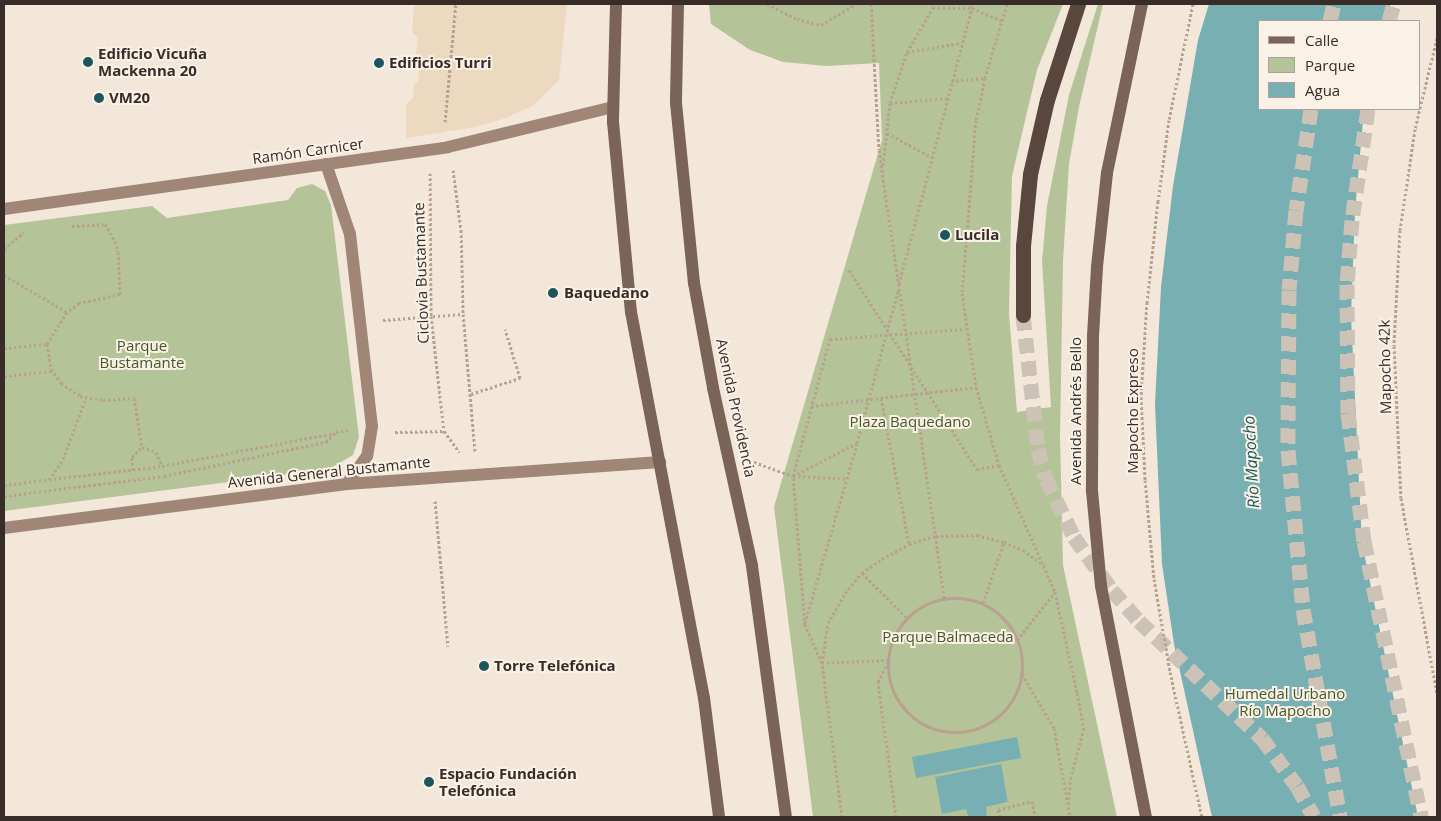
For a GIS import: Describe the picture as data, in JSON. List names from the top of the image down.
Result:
{
  "streets": {
    "main road": [
      "Ramón Carnicer",
      "Avenida Providencia",
      "Avenida Andrés Bello",
      "Avenida General Bustamante"
    ],
    "path": ["Ciclovia Bustamante", "Mapocho 42k", "Mapocho Expreso"]
  },
  "crossings": [
    ["Ramón Carnicer", "Ciclovia Bustamante"],
    ["Ciclovia Bustamante", "Avenida General Bustamante"]
  ],
  "water": ["Río Mapocho"],
  "parks": [
    "Parque Bustamante",
    "Plaza Baquedano",
    "Parque Balmaceda",
    "Humedal Urbano Río Mapocho"
  ],
  "places": [
    "Edificio Vicuña Mackenna 20",
    "Edificios Turri",
    "VM20",
    "Lucila",
    "Baquedano",
    "Torre Telefónica",
    "Espacio Fundación Telefónica"
  ],
  "legend": ["Calle", "Parque", "Agua"]
}
